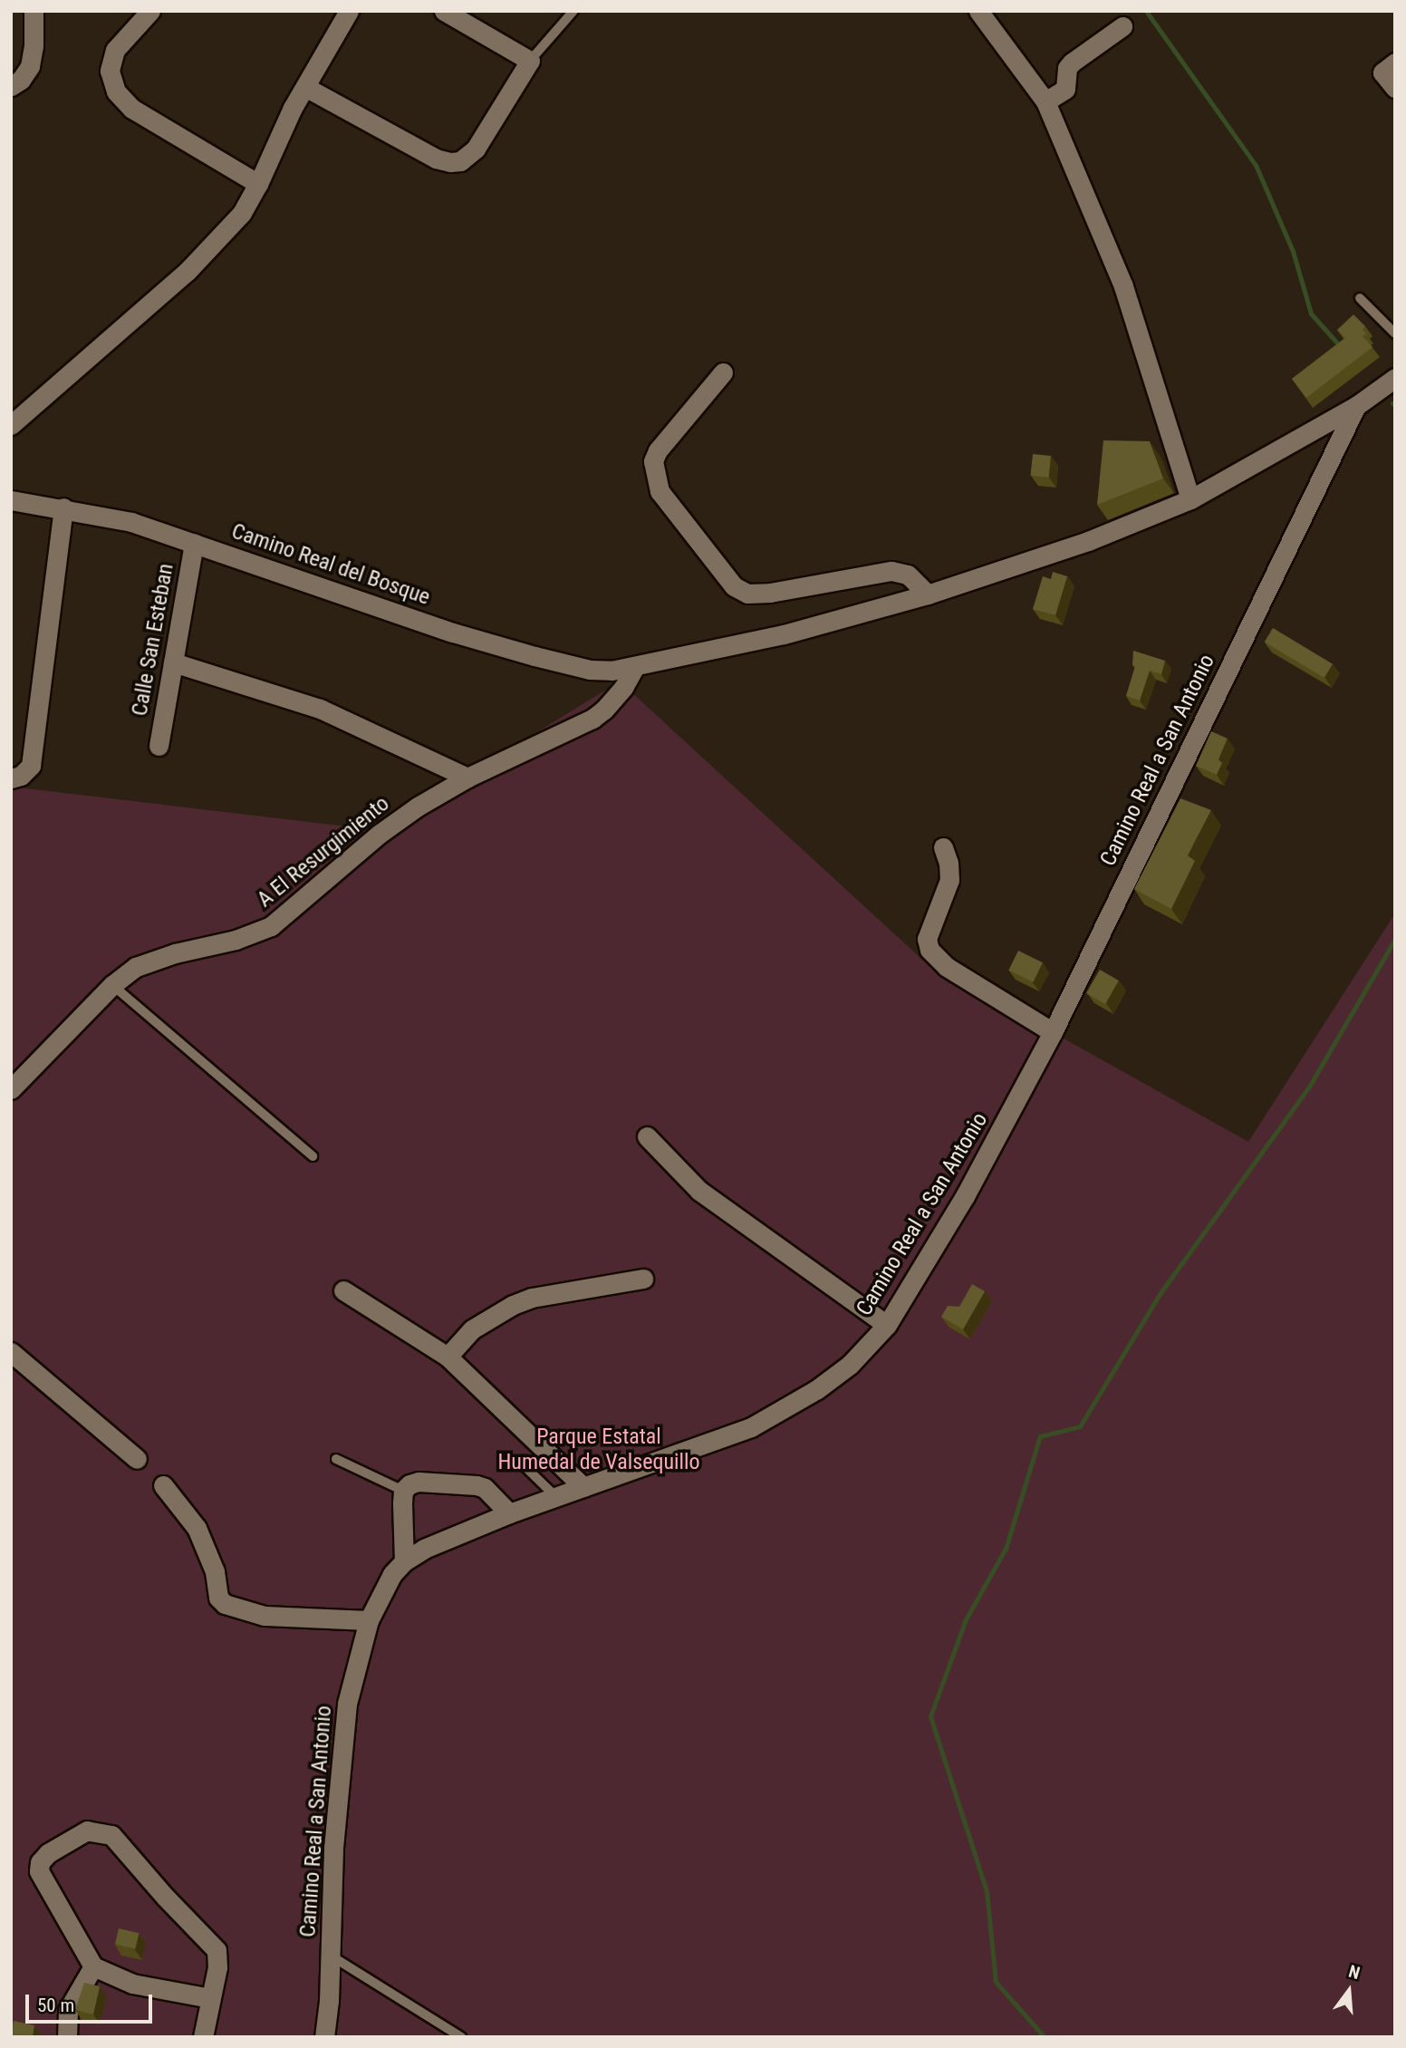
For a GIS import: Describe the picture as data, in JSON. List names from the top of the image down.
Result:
{
  "streets": {
    "street": [
      "Camino Real del Bosque",
      "Calle San Esteban",
      "Camino Real a San Antonio",
      "A El Resurgimiento"
    ]
  },
  "crossings": [
    ["Camino Real del Bosque", "Calle San Esteban"],
    ["Camino Real del Bosque", "Camino Real a San Antonio"],
    ["Camino Real del Bosque", "A El Resurgimiento"],
    ["Camino Real a San Antonio", "A El Resurgimiento"]
  ],
  "parks": ["Parque Estatal Humedal de Valsequillo"],
  "scale_bar": "50 m",
  "north": "top"
}
